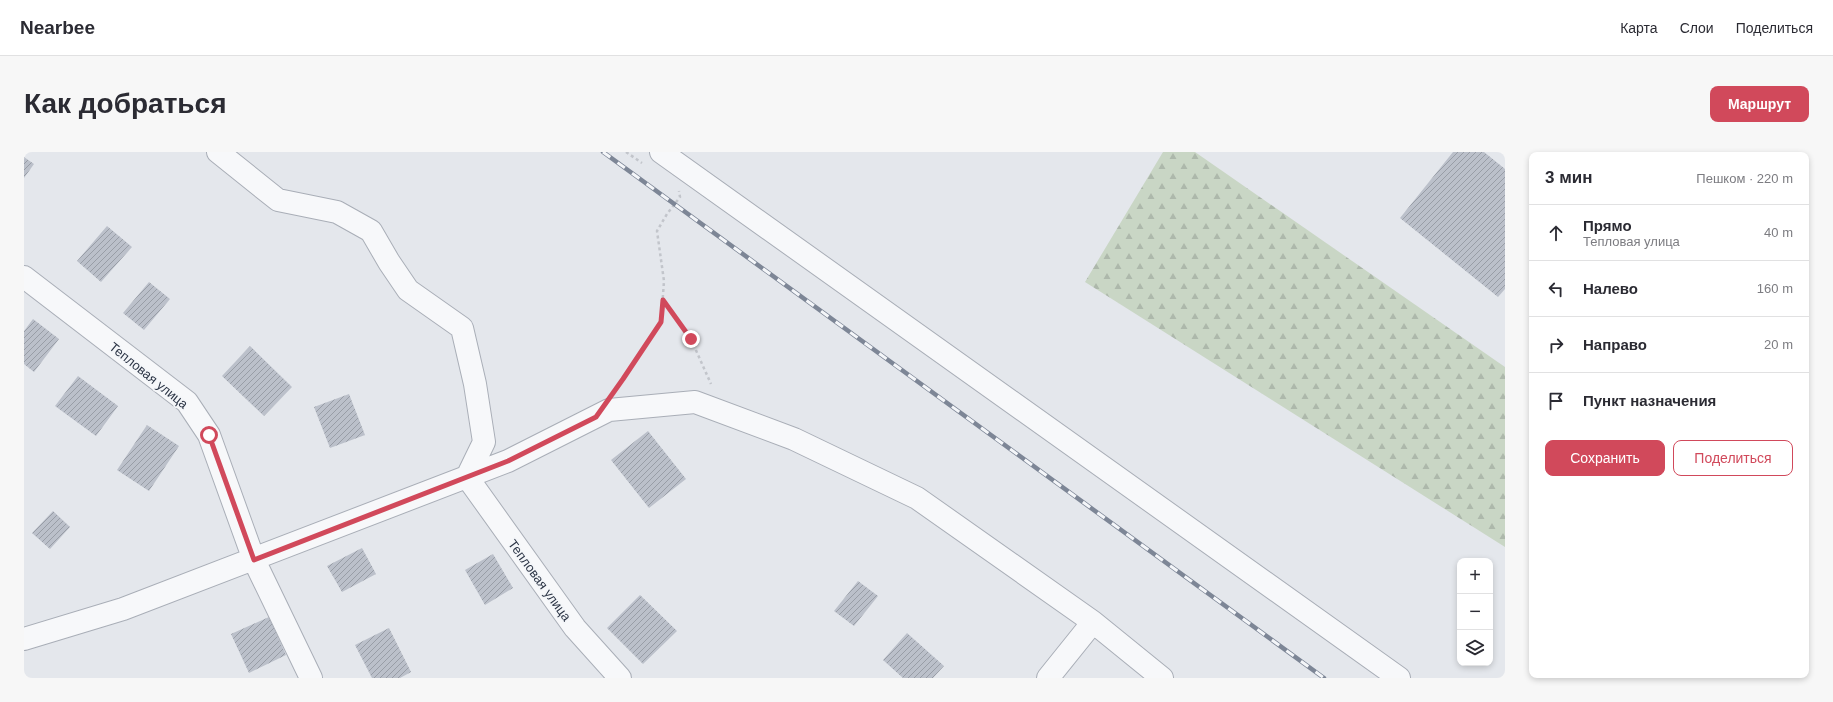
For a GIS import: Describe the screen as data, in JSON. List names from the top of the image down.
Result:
{
  "streets": {
    "street": ["Тепловая улица"]
  },
  "page": {
    "header": "Nearbee",
    "nav": ["Карта", "Слои", "Поделиться"],
    "buttons": [
      "Маршрут",
      ["Сохранить", "Поделиться"]
    ],
    "title": "Как добраться",
    "heading": ["3 мин", "Пешком · 220 m"],
    "list": [
      ["Прямо", "Тепловая улица", "40 m"],
      ["Налево", "160 m"],
      ["Направо", "20 m"],
      "Пункт назначения"
    ],
    "map_buttons": ["+", "−"]
  }
}
